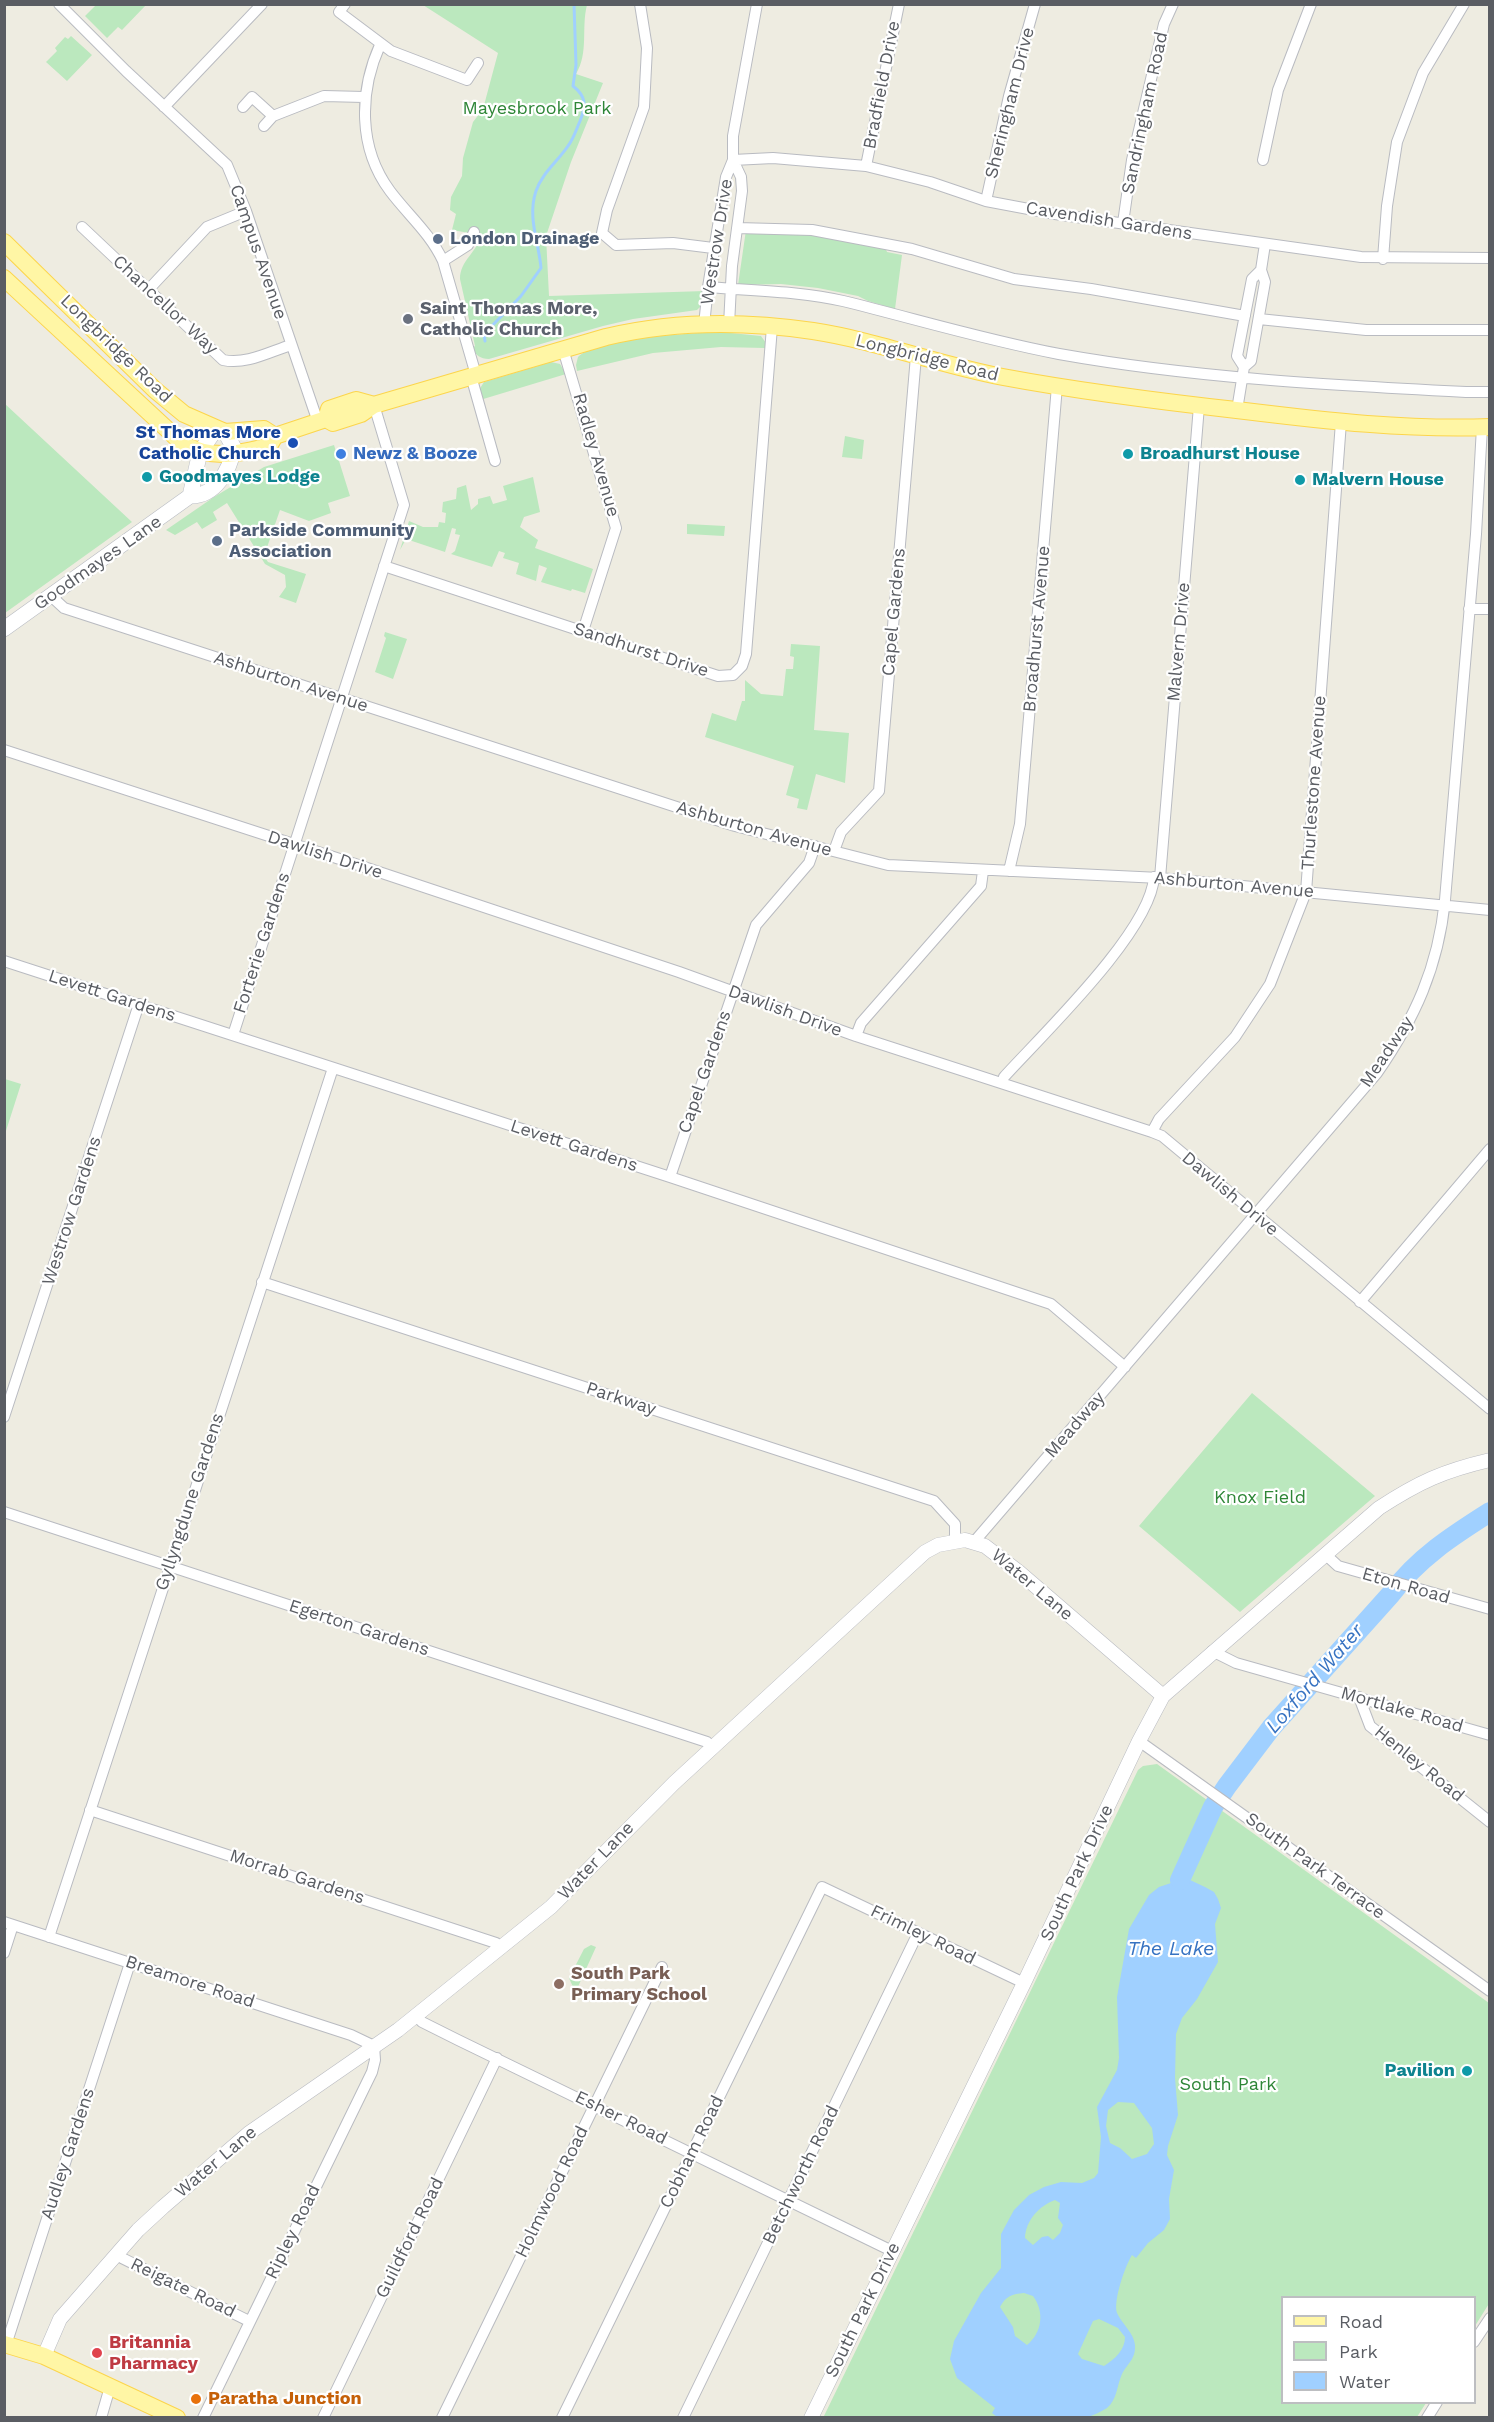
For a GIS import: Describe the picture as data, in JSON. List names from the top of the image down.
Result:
{
  "streets": {
    "main road": ["Longbridge Road", "Goodmayes Lane"],
    "street": [
      "Bradfield Drive",
      "Sheringham Drive",
      "Sandringham Road",
      "Cavendish Gardens",
      "Westrow Drive",
      "Campus Avenue",
      "Chancellor Way",
      "Radley Avenue",
      "Capel Gardens",
      "Broadhurst Avenue",
      "Malvern Drive",
      "Sandhurst Drive",
      "Ashburton Avenue",
      "Thurlestone Avenue",
      "Dawlish Drive",
      "Forterie Gardens",
      "Levett Gardens",
      "Meadway",
      "Westrow Gardens",
      "Parkway",
      "Gyllyngdune Gardens",
      "Water Lane",
      "Eton Road",
      "Egerton Gardens",
      "Mortlake Road",
      "Henley Road",
      "South Park Terrace",
      "South Park Drive",
      "Morrab Gardens",
      "Frimley Road",
      "Breamore Road",
      "Esher Road",
      "Cobham Road",
      "Audley Gardens",
      "Betchworth Road",
      "Holmwood Road",
      "Ripley Road",
      "Guildford Road",
      "Reigate Road"
    ]
  },
  "crossings": [
    ["Bradfield Drive", "Cavendish Gardens"],
    ["Sheringham Drive", "Cavendish Gardens"],
    ["Sandringham Road", "Cavendish Gardens"],
    ["Cavendish Gardens", "Westrow Drive"],
    ["Westrow Drive", "Longbridge Road"],
    ["Campus Avenue", "Chancellor Way"],
    ["Campus Avenue", "Longbridge Road"],
    ["Longbridge Road", "Radley Avenue"],
    ["Longbridge Road", "Goodmayes Lane"],
    ["Longbridge Road", "Capel Gardens"],
    ["Longbridge Road", "Broadhurst Avenue"],
    ["Longbridge Road", "Malvern Drive"],
    ["Longbridge Road", "Sandhurst Drive"],
    ["Longbridge Road", "Thurlestone Avenue"],
    ["Longbridge Road", "Forterie Gardens"],
    ["Longbridge Road", "Meadway"],
    ["Radley Avenue", "Sandhurst Drive"],
    ["Goodmayes Lane", "Ashburton Avenue"],
    ["Capel Gardens", "Ashburton Avenue"],
    ["Capel Gardens", "Dawlish Drive"],
    ["Capel Gardens", "Levett Gardens"],
    ["Broadhurst Avenue", "Ashburton Avenue"],
    ["Malvern Drive", "Ashburton Avenue"],
    ["Malvern Drive", "Dawlish Drive"],
    ["Sandhurst Drive", "Forterie Gardens"],
    ["Ashburton Avenue", "Thurlestone Avenue"],
    ["Ashburton Avenue", "Forterie Gardens"],
    ["Ashburton Avenue", "Meadway"],
    ["Thurlestone Avenue", "Dawlish Drive"],
    ["Dawlish Drive", "Forterie Gardens"],
    ["Dawlish Drive", "Meadway"],
    ["Forterie Gardens", "Levett Gardens"],
    ["Levett Gardens", "Meadway"],
    ["Levett Gardens", "Westrow Gardens"],
    ["Levett Gardens", "Gyllyngdune Gardens"],
    ["Meadway", "Water Lane"],
    ["Parkway", "Gyllyngdune Gardens"],
    ["Parkway", "Water Lane"],
    ["Gyllyngdune Gardens", "Egerton Gardens"],
    ["Gyllyngdune Gardens", "Morrab Gardens"],
    ["Gyllyngdune Gardens", "Breamore Road"],
    ["Water Lane", "Egerton Gardens"],
    ["Water Lane", "South Park Drive"],
    ["Water Lane", "Morrab Gardens"],
    ["Water Lane", "Breamore Road"],
    ["Water Lane", "Esher Road"],
    ["Water Lane", "Ripley Road"],
    ["Water Lane", "Reigate Road"],
    ["Eton Road", "South Park Drive"],
    ["Mortlake Road", "Henley Road"],
    ["Mortlake Road", "South Park Drive"],
    ["South Park Terrace", "South Park Drive"],
    ["South Park Drive", "Frimley Road"],
    ["South Park Drive", "Esher Road"],
    ["Frimley Road", "Cobham Road"],
    ["Frimley Road", "Betchworth Road"],
    ["Breamore Road", "Audley Gardens"],
    ["Breamore Road", "Ripley Road"],
    ["Esher Road", "Cobham Road"],
    ["Esher Road", "Betchworth Road"],
    ["Esher Road", "Holmwood Road"],
    ["Esher Road", "Guildford Road"],
    ["Ripley Road", "Reigate Road"]
  ],
  "water": ["Loxford Water", "The Lake"],
  "parks": ["Mayesbrook Park", "Knox Field", "South Park"],
  "places": [
    "London Drainage",
    "Saint Thomas More, Catholic Church",
    "St Thomas More Catholic Church",
    "Newz & Booze",
    "Broadhurst House",
    "Goodmayes Lodge",
    "Malvern House",
    "Parkside Community Association",
    "South Park Primary School",
    "Pavilion",
    "Britannia Pharmacy",
    "Paratha Junction"
  ],
  "legend": ["Road", "Park", "Water"]
}
